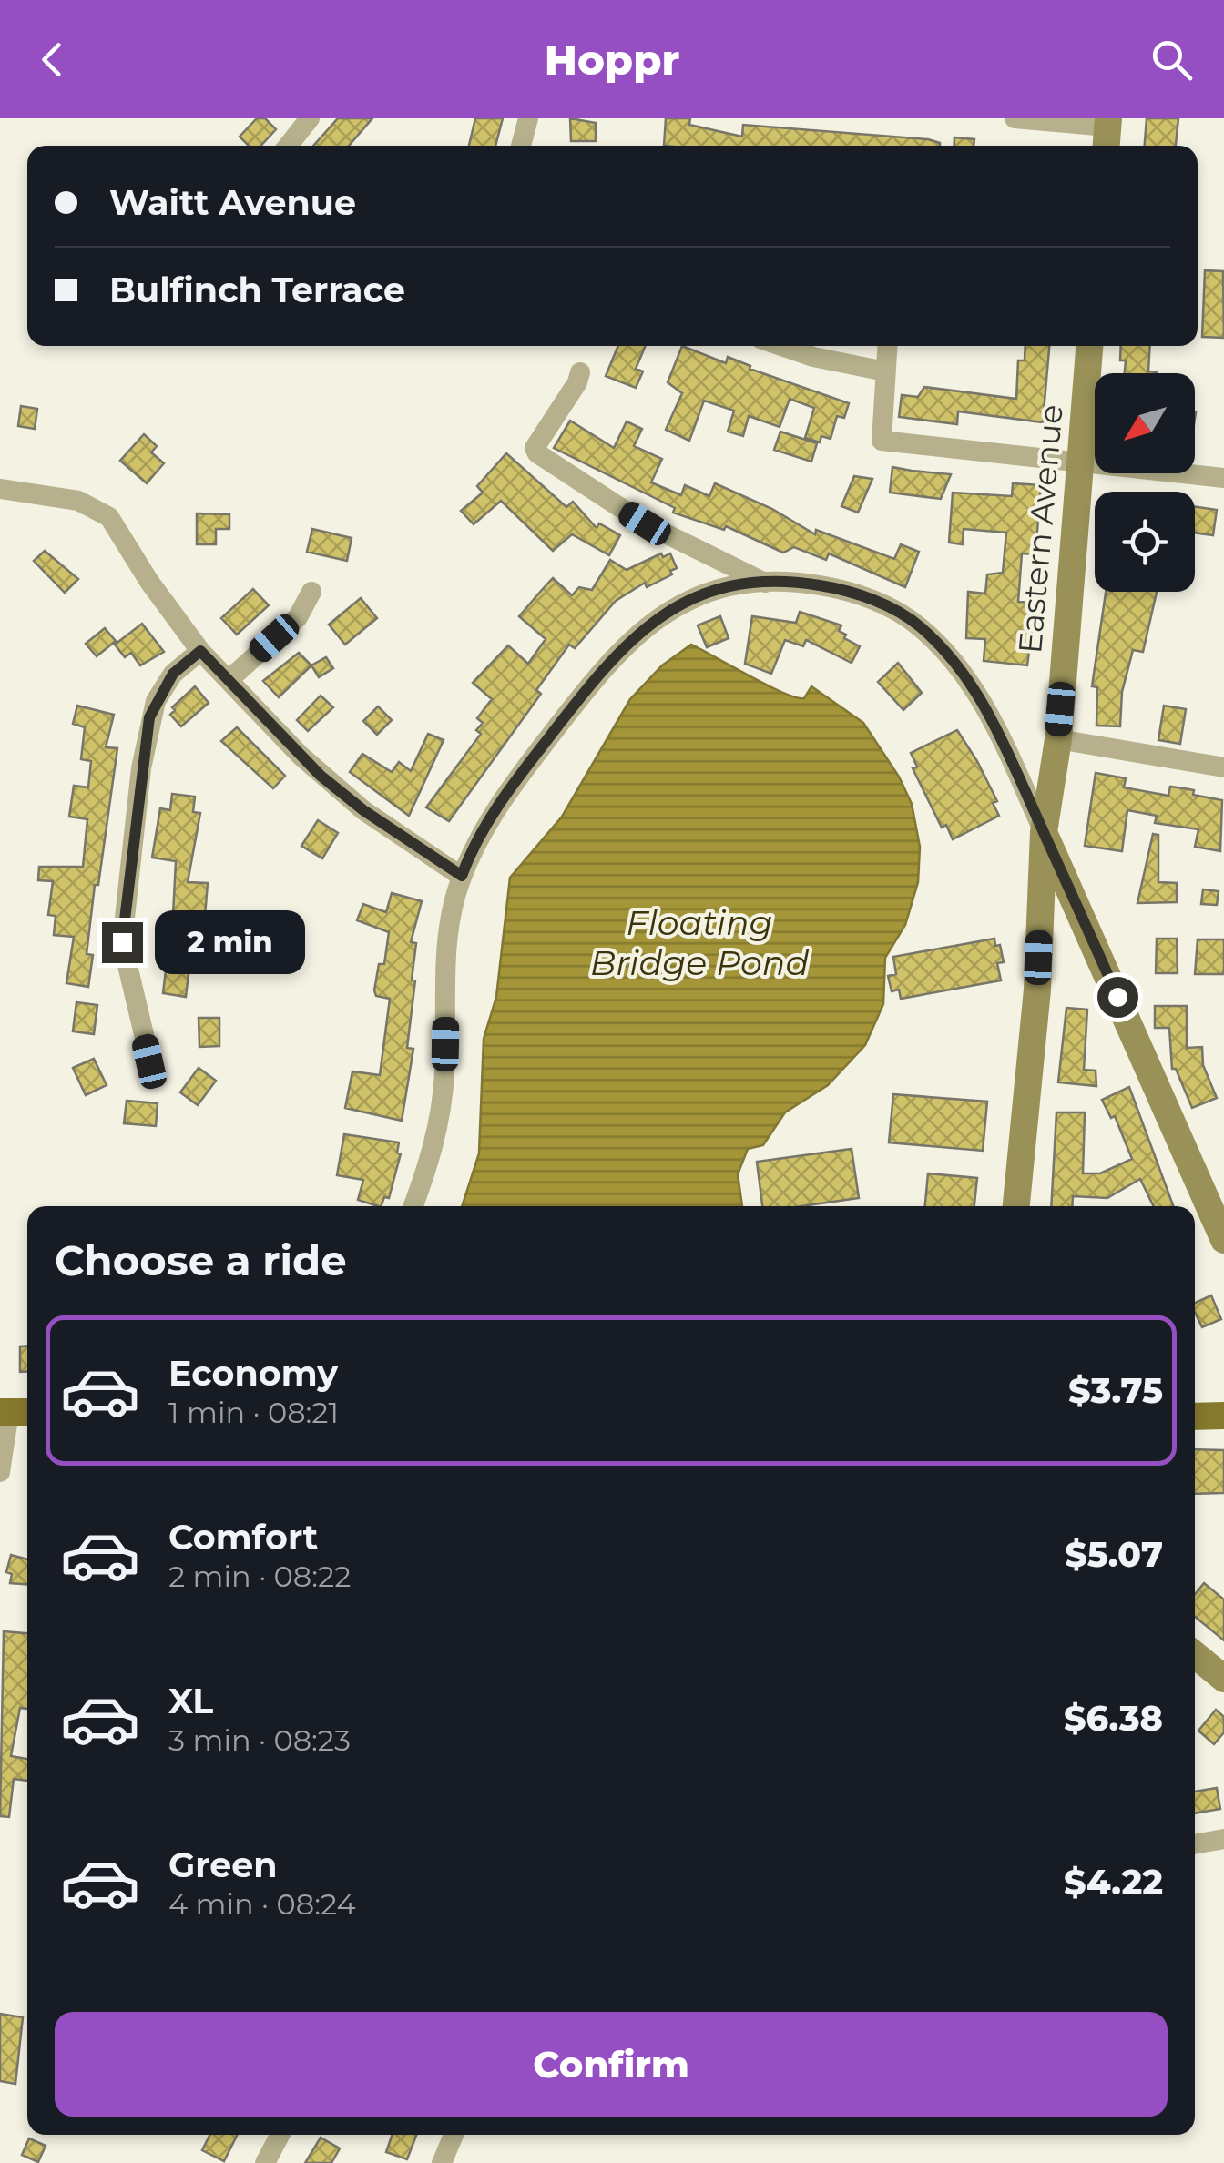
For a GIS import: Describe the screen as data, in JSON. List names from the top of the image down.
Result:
{
  "streets": {
    "main road": ["Eastern Avenue"]
  },
  "water": ["Floating Bridge Pond"],
  "north": "bottom left",
  "page": {
    "header": "Hoppr",
    "banner": ["Waitt Avenue", "Bulfinch Terrace"],
    "bubble": "2 min",
    "heading": "Choose a ride",
    "list": [
      {
        "name": "Economy",
        "note": "1 min · 08:21",
        "value": "$3.75"
      },
      {
        "name": "Comfort",
        "note": "2 min · 08:22",
        "value": "$5.07"
      },
      {
        "name": "XL",
        "note": "3 min · 08:23",
        "value": "$6.38"
      },
      {
        "name": "Green",
        "note": "4 min · 08:24",
        "value": "$4.22"
      }
    ],
    "buttons": "Confirm"
  }
}
